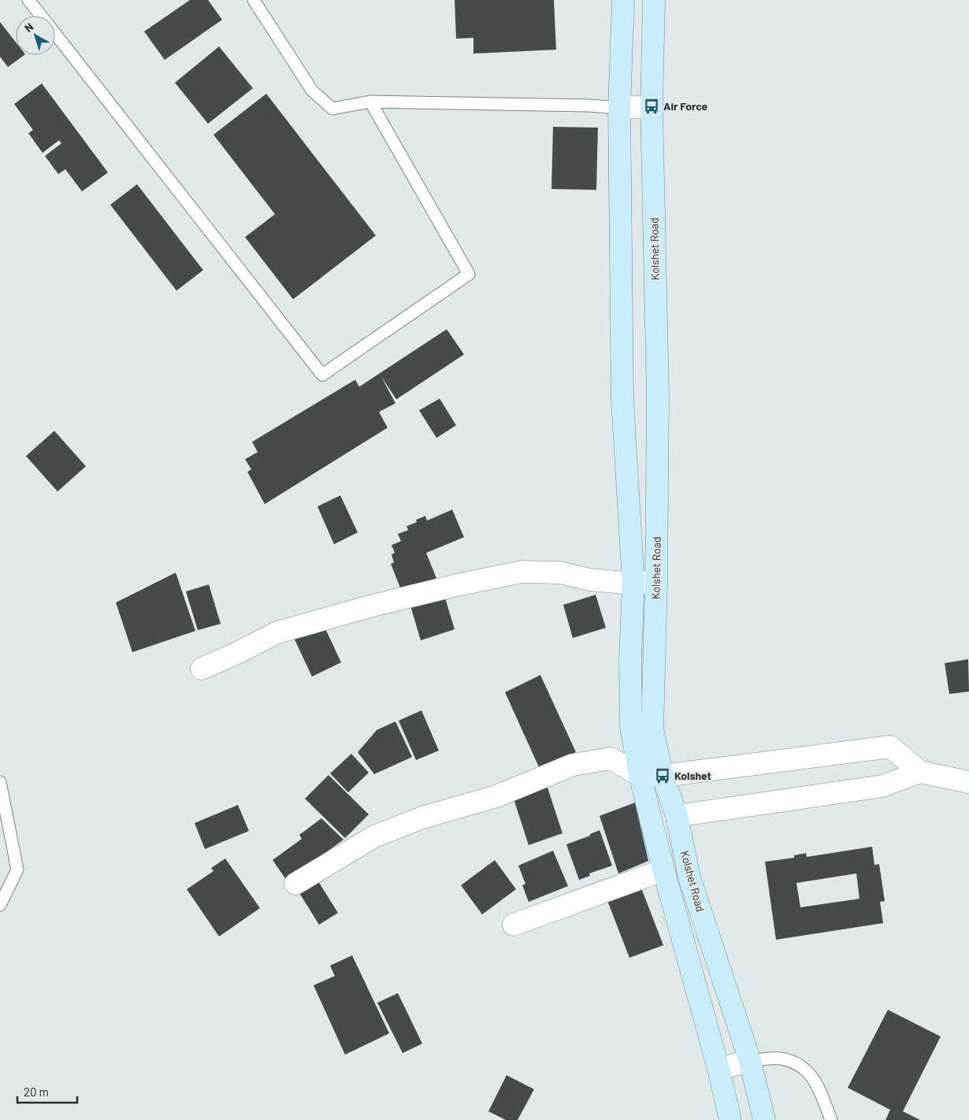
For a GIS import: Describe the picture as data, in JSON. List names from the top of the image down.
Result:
{
  "streets": {
    "street": ["Kolshet Road"]
  },
  "places": {
    "bus stop": ["Air Force", "Kolshet"]
  },
  "scale_bar": "20 m",
  "north": "top left"
}
